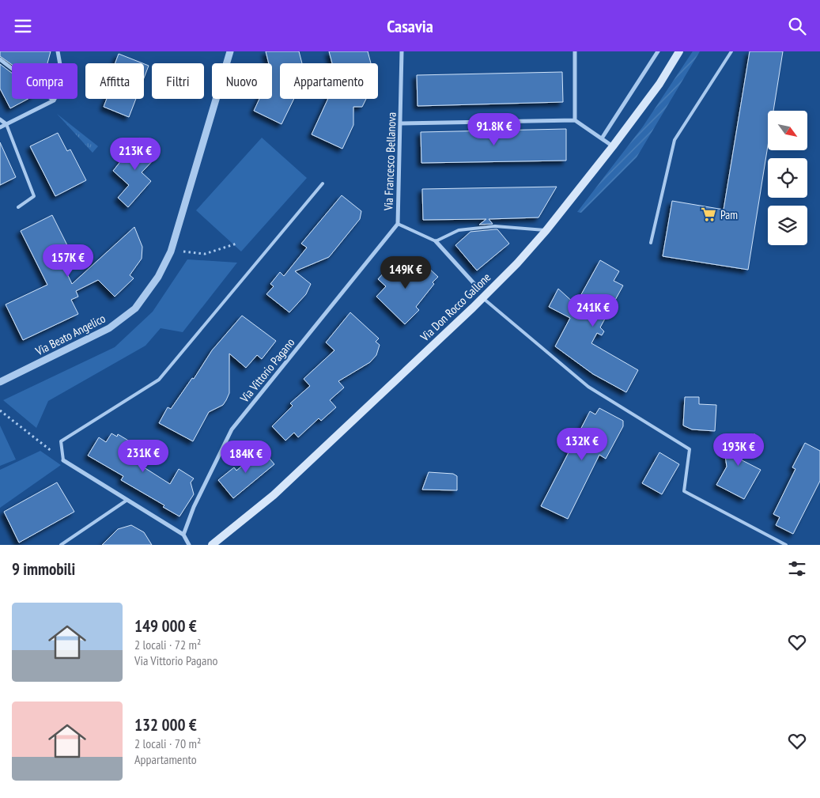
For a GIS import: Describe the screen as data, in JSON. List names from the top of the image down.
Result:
{
  "streets": {
    "main road": ["Via Don Rocco Gallone"],
    "street": ["Via Francesco Bellanova", "Via Beato Angelico", "Via Vittorio Pagano"]
  },
  "crossings": [
    ["Via Francesco Bellanova", "Via Vittorio Pagano"]
  ],
  "places": {
    "supermarket": ["Pam"]
  },
  "north": "bottom right",
  "page": {
    "header": "Casavia",
    "chip": [
      "Compra",
      "Affitta",
      "Filtri",
      "Nuovo",
      "Appartamento"
    ],
    "price": [
      "91.8K €",
      "213K €",
      "157K €",
      "149K €",
      "241K €",
      "132K €",
      "193K €",
      "231K €",
      "184K €"
    ],
    "heading": "9 immobili",
    "list": [
      {
        "name": "149 000 €",
        "note": "2 locali · 72 m² · Via Vittorio Pagano"
      },
      {
        "name": "132 000 €",
        "note": "2 locali · 70 m² · Appartamento"
      }
    ]
  }
}
